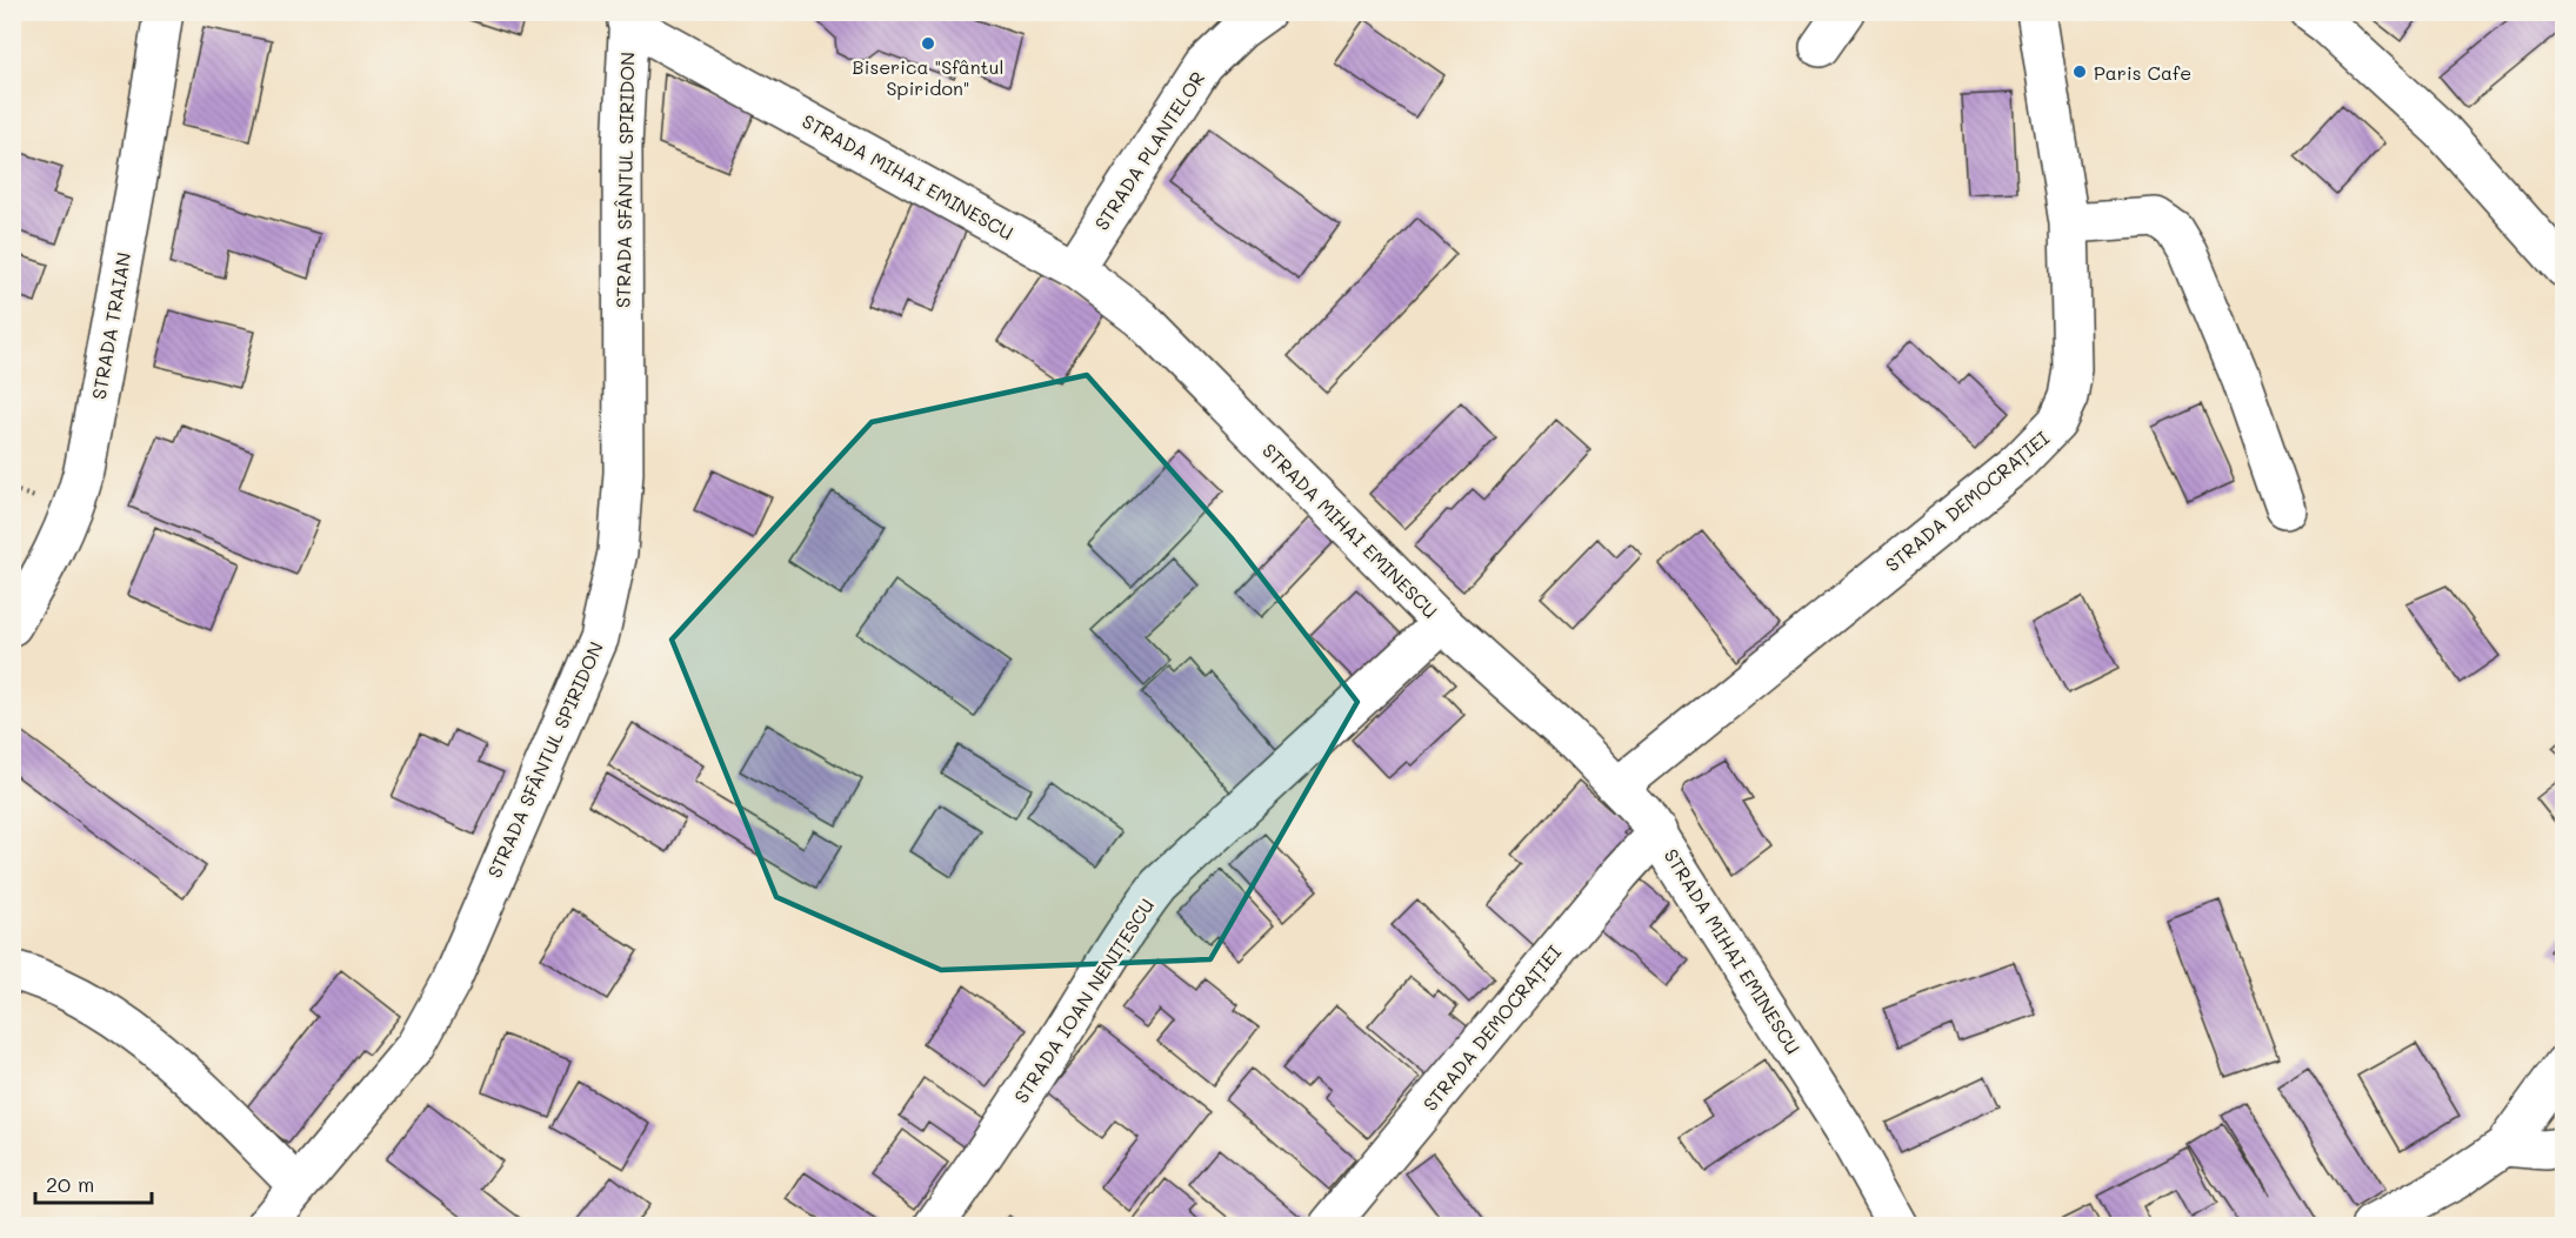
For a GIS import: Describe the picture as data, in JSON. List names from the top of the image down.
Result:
{
  "streets": {
    "street": [
      "STRADA PLANTELOR",
      "STRADA MIHAI EMINESCU",
      "STRADA SFÂNTUL SPIRIDON",
      "STRADA TRAIAN",
      "STRADA DEMOCRAȚIEI",
      "STRADA IOAN NENIȚESCU"
    ]
  },
  "crossings": [
    ["STRADA PLANTELOR", "STRADA MIHAI EMINESCU"],
    ["STRADA MIHAI EMINESCU", "STRADA SFÂNTUL SPIRIDON"],
    ["STRADA MIHAI EMINESCU", "STRADA DEMOCRAȚIEI"],
    ["STRADA MIHAI EMINESCU", "STRADA IOAN NENIȚESCU"]
  ],
  "places": ["Biserica \"Sfântul Spiridon\"", "Paris Cafe"],
  "scale_bar": "20 m"
}
